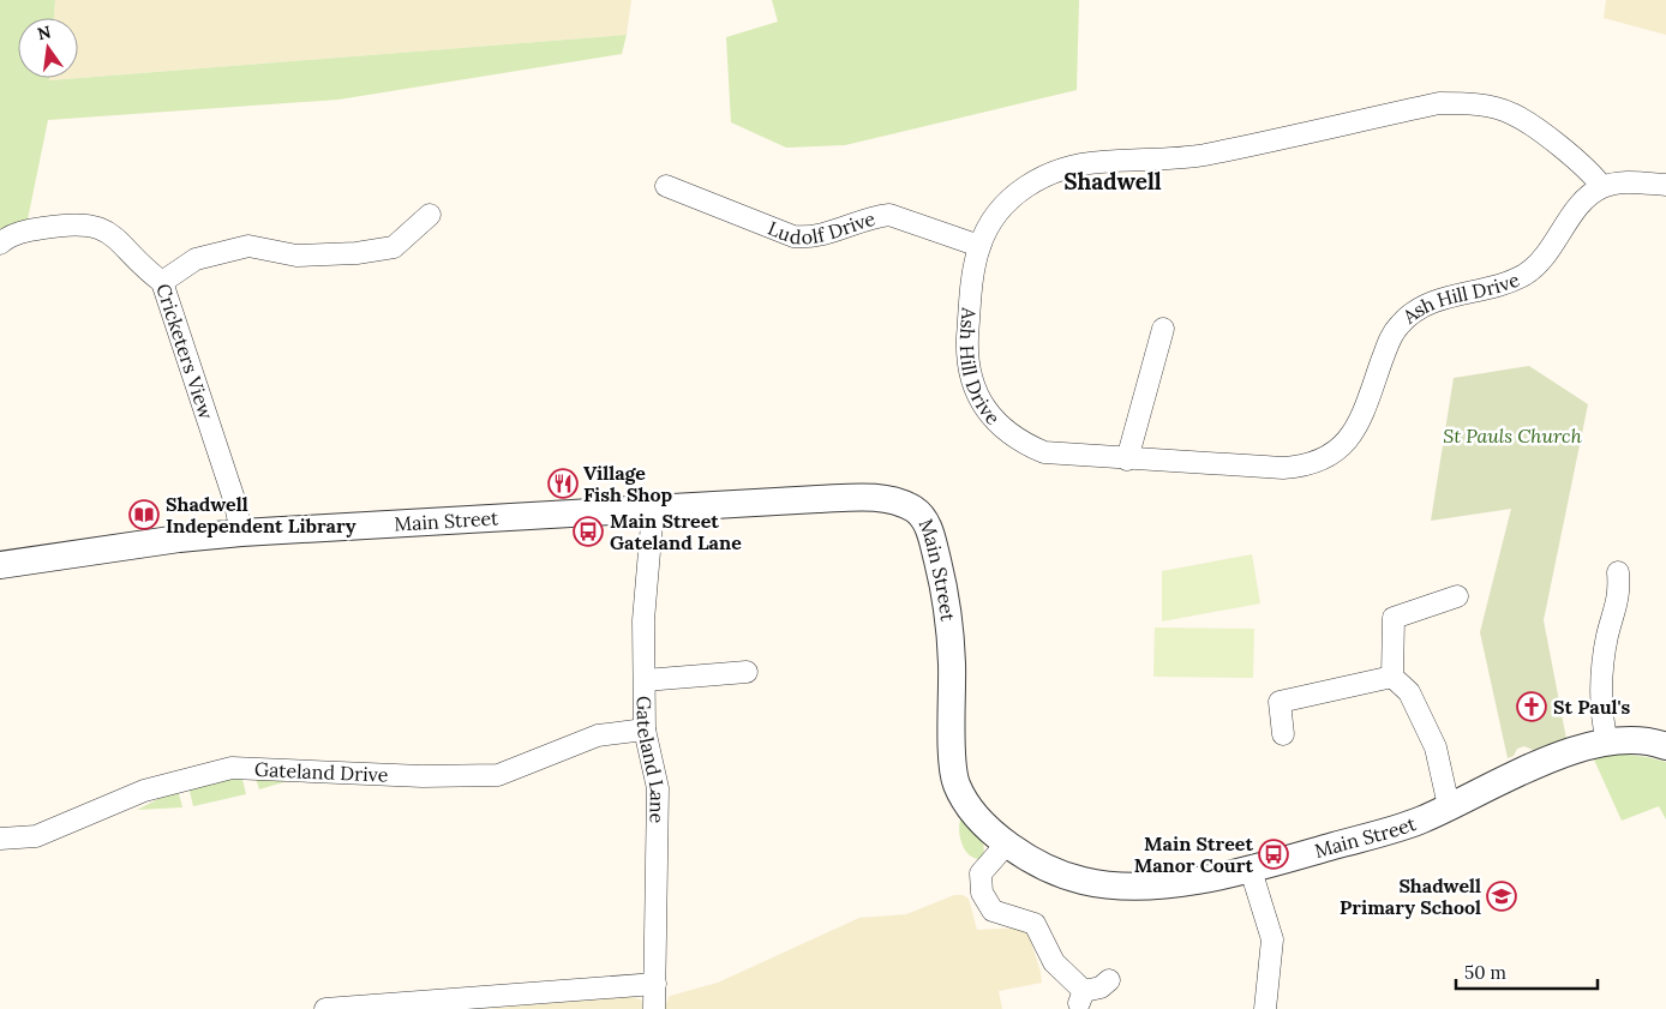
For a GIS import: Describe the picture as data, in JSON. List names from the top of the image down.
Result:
{
  "streets": {
    "street": [
      "Ludolf Drive",
      "Ash Hill Drive",
      "Cricketers View",
      "Main Street",
      "Gateland Lane",
      "Gateland Drive"
    ]
  },
  "crossings": [
    ["Ludolf Drive", "Ash Hill Drive"],
    ["Cricketers View", "Main Street"],
    ["Main Street", "Gateland Lane"],
    ["Gateland Lane", "Gateland Drive"]
  ],
  "districts": ["Shadwell"],
  "parks": ["St Pauls Church"],
  "places": {
    "restaurant": ["Village Fish Shop"],
    "library": ["Shadwell Independent Library"],
    "bus stop": ["Main Street Gateland Lane", "Main Street Manor Court"],
    "church": ["St Paul's"],
    "school or university": ["Shadwell Primary School"]
  },
  "scale_bar": "50 m",
  "north": "top"
}
